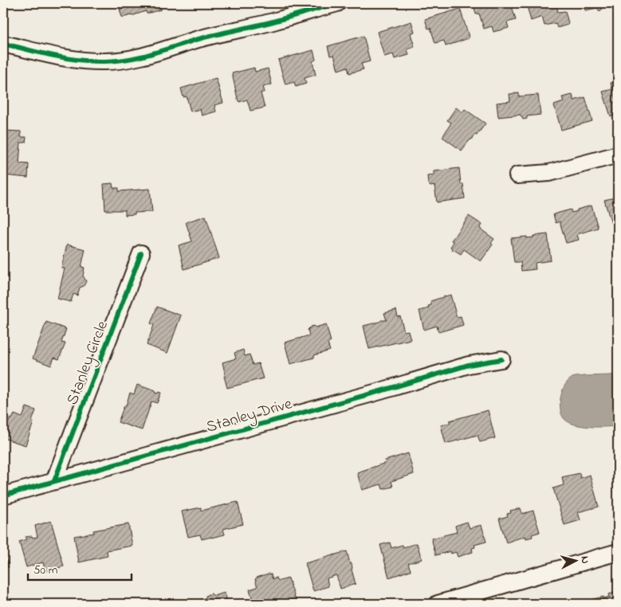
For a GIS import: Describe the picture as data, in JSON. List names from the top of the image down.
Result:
{
  "streets": {
    "street": ["Stanley Circle", "Stanley Drive"]
  },
  "crossings": [
    ["Stanley Circle", "Stanley Drive"]
  ],
  "scale_bar": "50 m",
  "north": "right"
}
